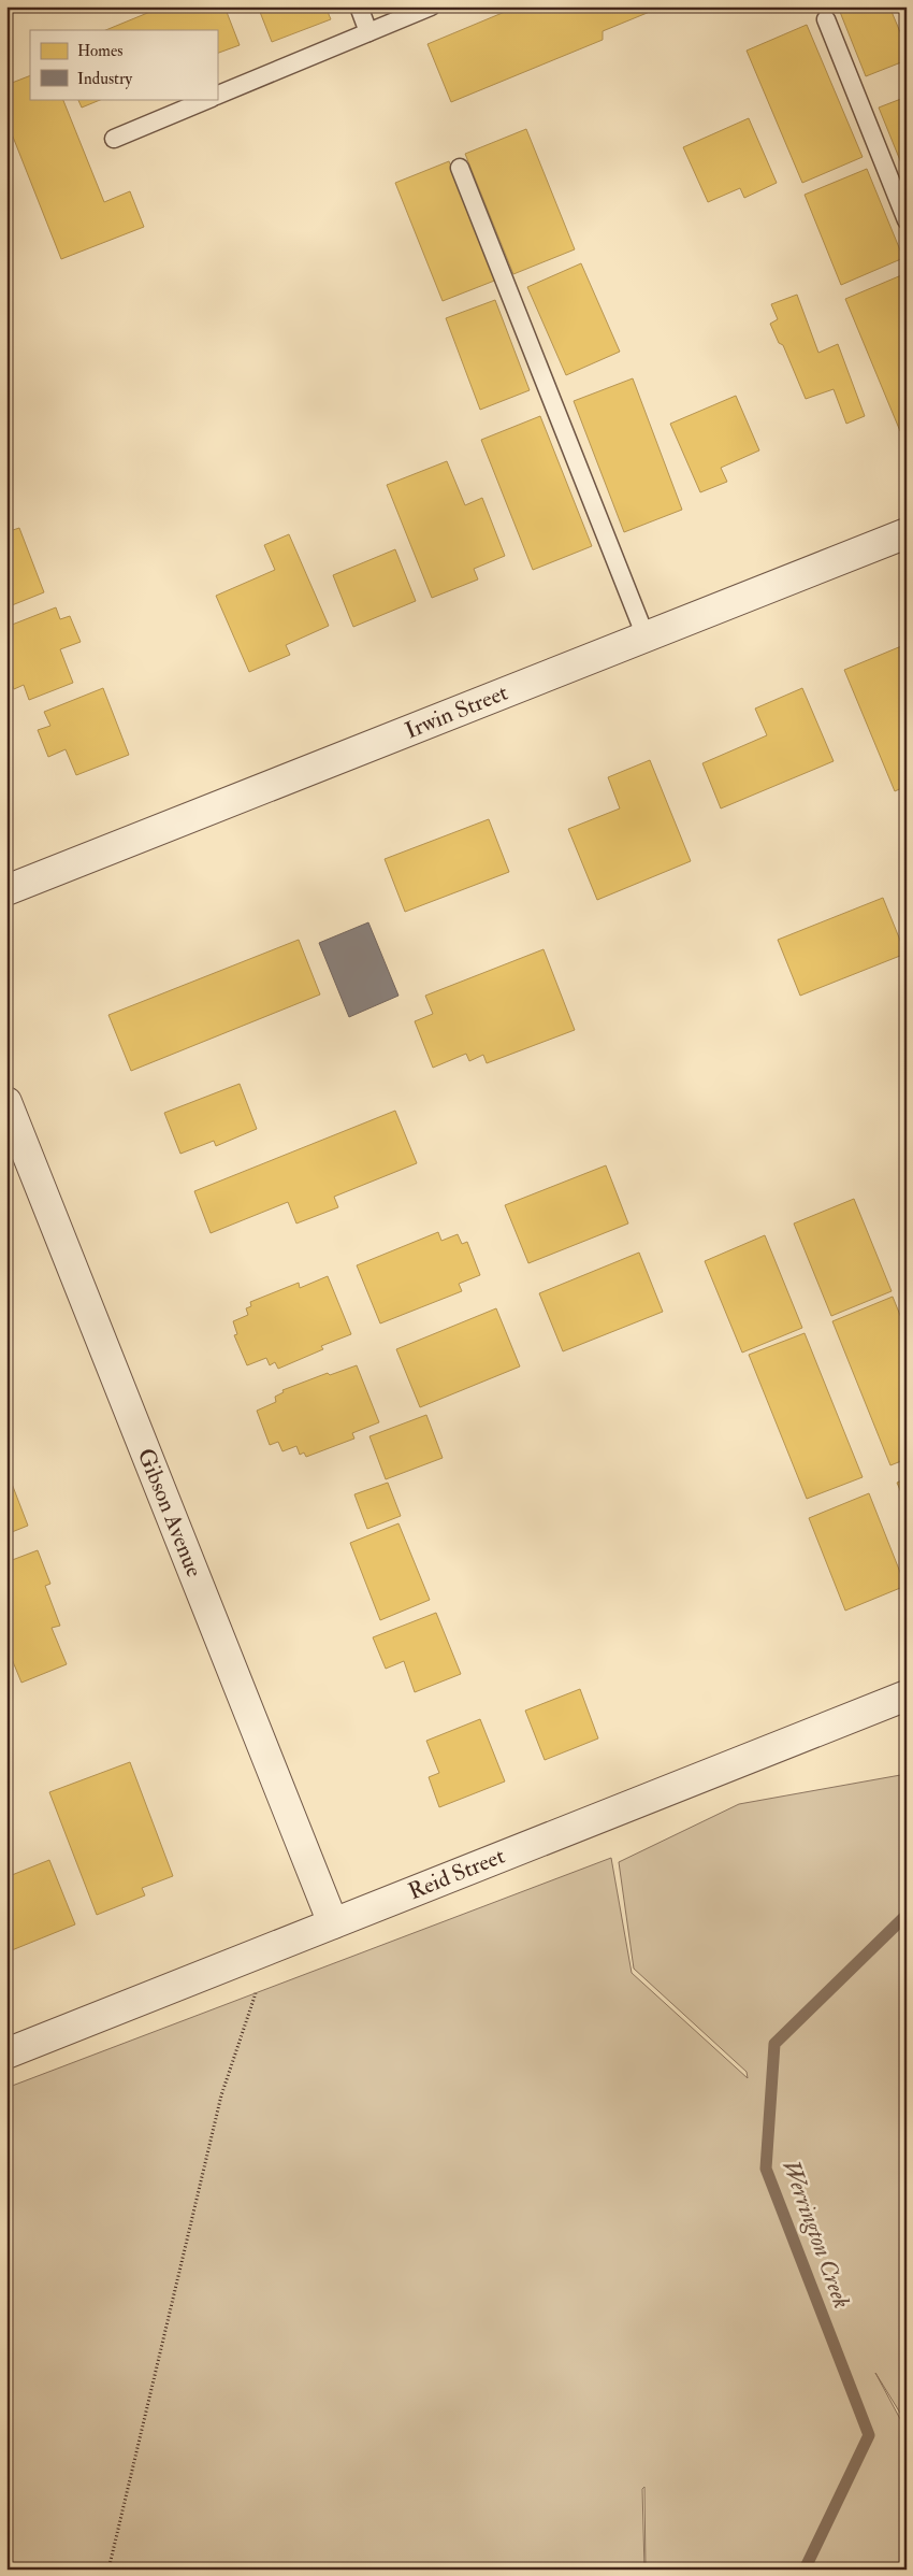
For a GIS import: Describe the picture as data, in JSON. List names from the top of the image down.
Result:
{
  "streets": {
    "street": ["Irwin Street", "Gibson Avenue", "Reid Street"]
  },
  "crossings": [
    ["Gibson Avenue", "Reid Street"]
  ],
  "water": ["Werrington Creek"],
  "legend": ["Homes", "Industry"]
}
